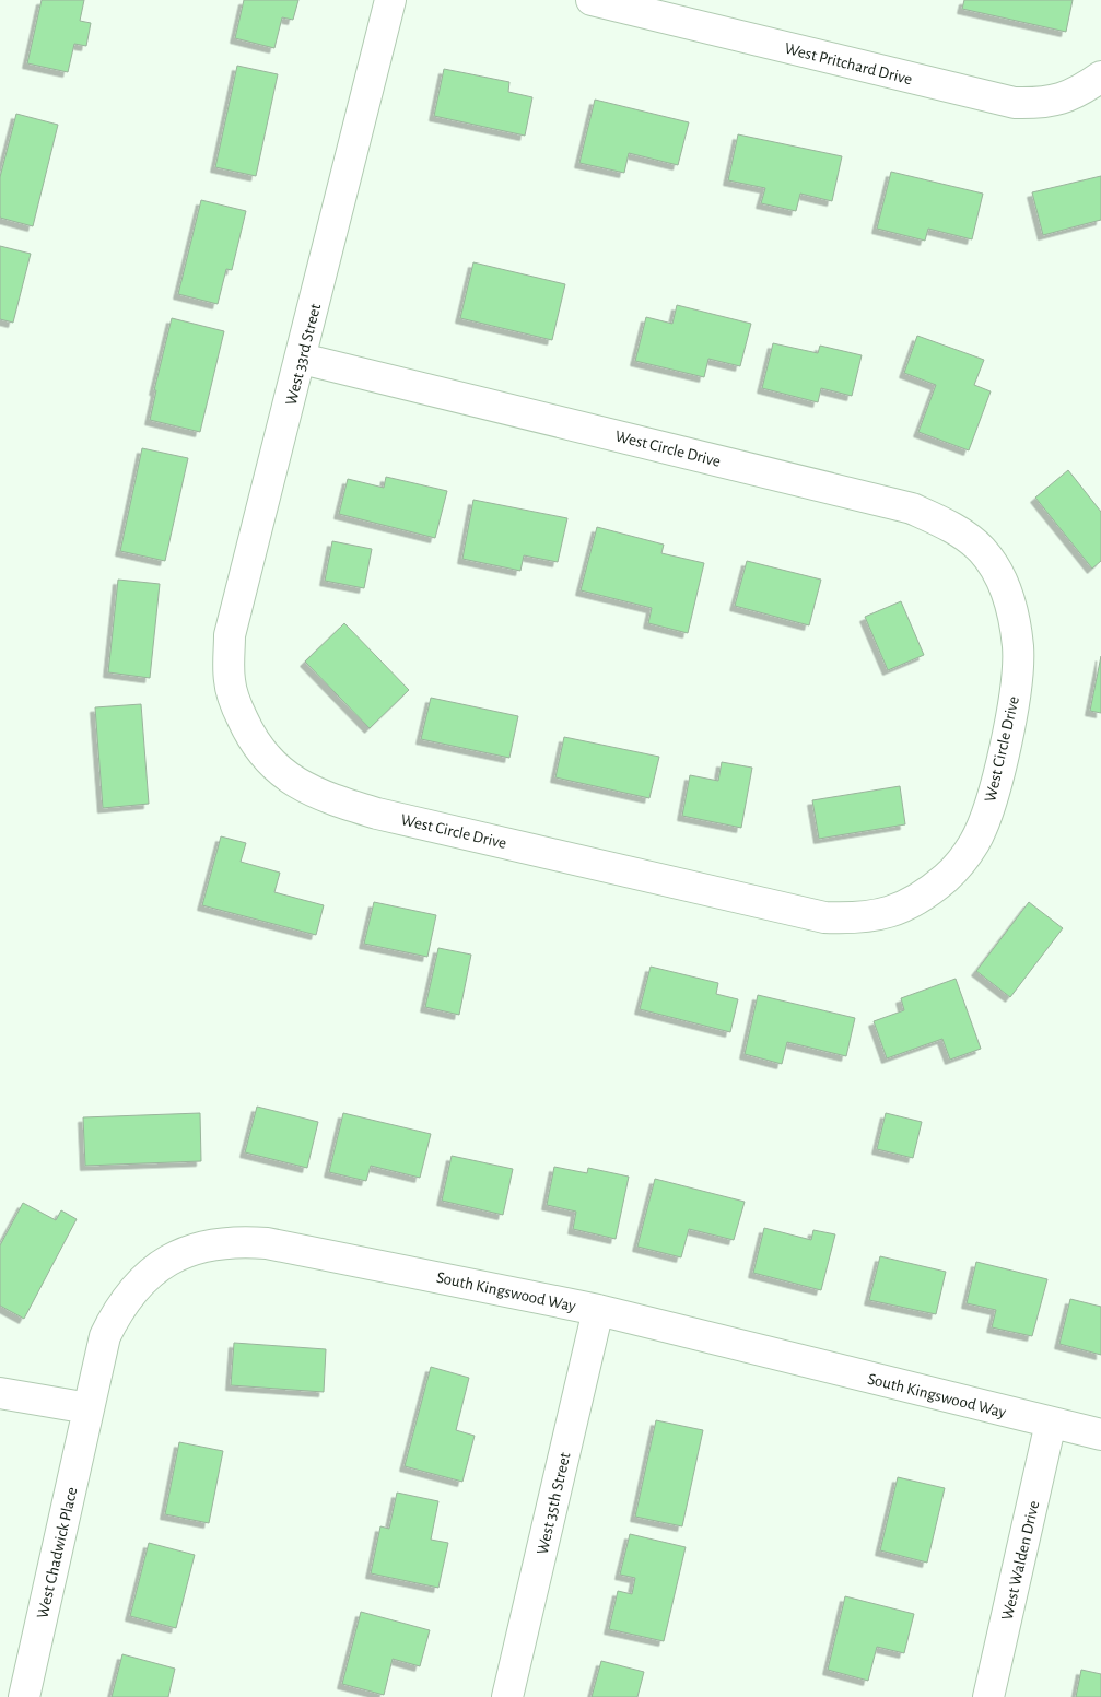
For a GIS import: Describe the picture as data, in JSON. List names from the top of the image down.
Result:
{
  "streets": {
    "street": [
      "West Pritchard Drive",
      "West 33rd Street",
      "West Circle Drive",
      "South Kingswood Way",
      "West 35th Street",
      "West Chadwick Place",
      "West Walden Drive"
    ]
  },
  "crossings": [
    ["West 33rd Street", "West Circle Drive"],
    ["South Kingswood Way", "West 35th Street"],
    ["South Kingswood Way", "West Chadwick Place"],
    ["South Kingswood Way", "West Walden Drive"]
  ]
}
